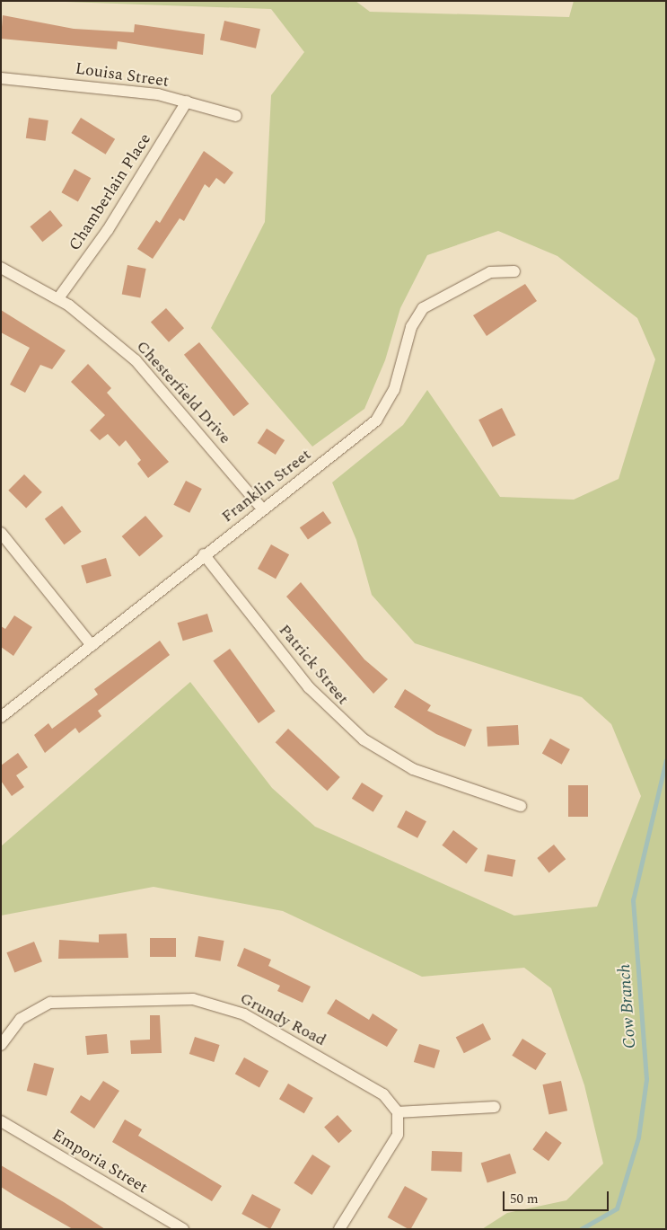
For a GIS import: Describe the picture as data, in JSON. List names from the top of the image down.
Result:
{
  "streets": {
    "street": [
      "Louisa Street",
      "Chamberlain Place",
      "Chesterfield Drive",
      "Franklin Street",
      "Patrick Street",
      "Grundy Road",
      "Emporia Street"
    ]
  },
  "crossings": [
    ["Louisa Street", "Chamberlain Place"],
    ["Chamberlain Place", "Chesterfield Drive"],
    ["Chesterfield Drive", "Franklin Street"],
    ["Franklin Street", "Patrick Street"]
  ],
  "water": ["Cow Branch"],
  "scale_bar": "50 m"
}
